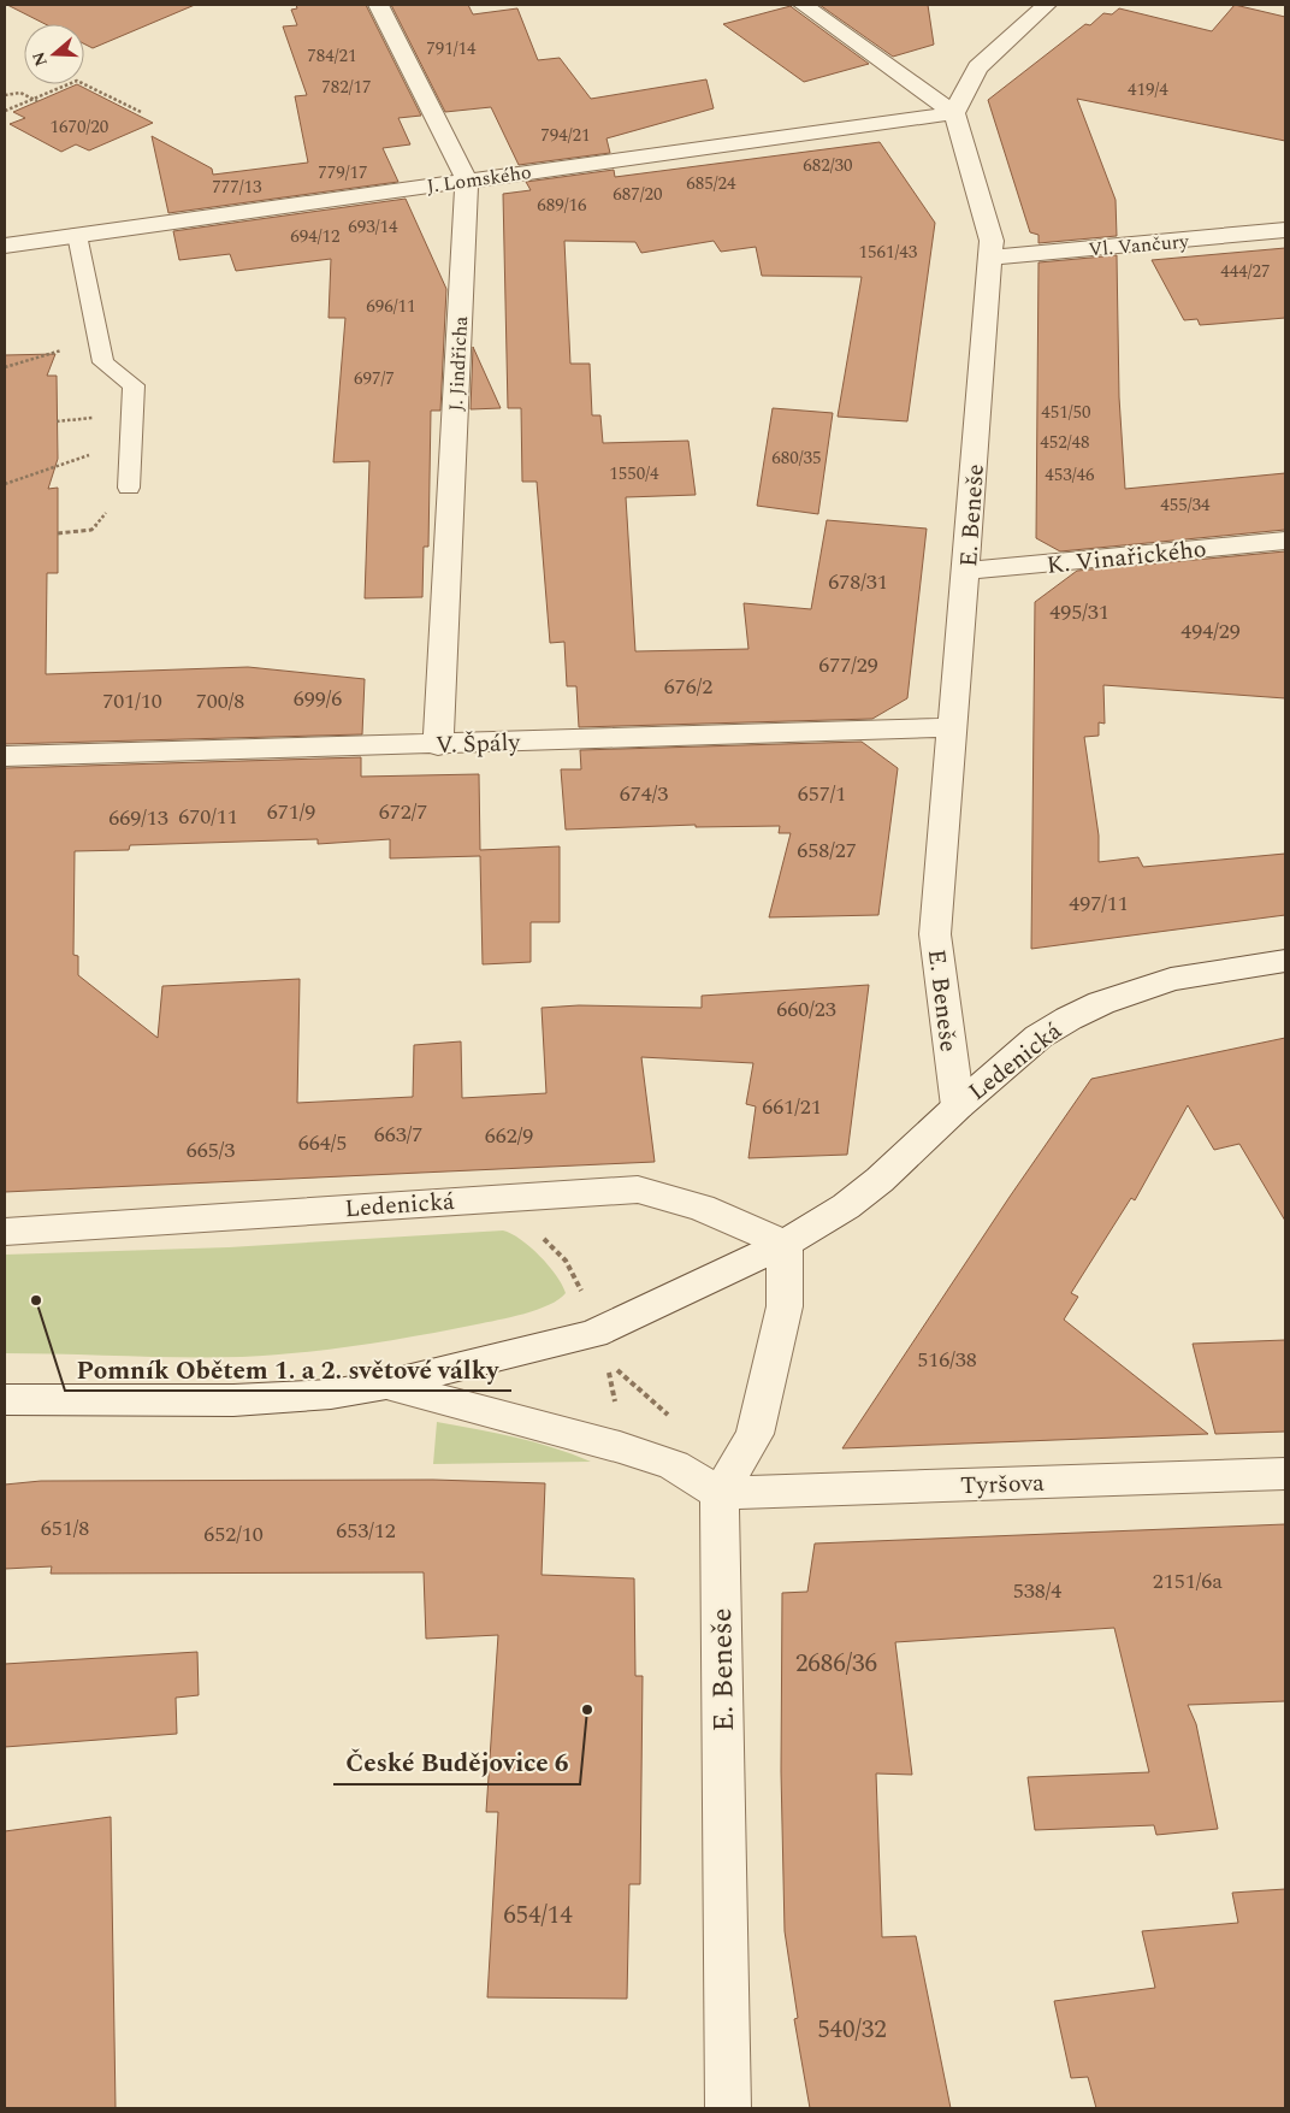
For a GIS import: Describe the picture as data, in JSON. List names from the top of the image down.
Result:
{
  "streets": {
    "street": [
      "J. Lomského",
      "Vl. Vančury",
      "J. Jindřicha",
      "E. Beneše",
      "K. Vinařického",
      "V. Špály",
      "Ledenická",
      "Tyršova"
    ]
  },
  "crossings": [
    ["J. Lomského", "J. Jindřicha"],
    ["J. Lomského", "E. Beneše"],
    ["Vl. Vančury", "E. Beneše"],
    ["J. Jindřicha", "V. Špály"],
    ["E. Beneše", "K. Vinařického"],
    ["E. Beneše", "V. Špály"],
    ["E. Beneše", "Ledenická"],
    ["E. Beneše", "Tyršova"],
    ["Ledenická", "Tyršova"]
  ],
  "places": ["Pomník Obětem 1. a 2. světové války", "České Budějovice 6"],
  "house_numbers": [
    "791/14",
    "784/21",
    "782/17",
    "419/4",
    "1670/20",
    "794/21",
    "682/30",
    "779/17",
    "685/24",
    "777/13",
    "687/20",
    "689/16",
    "693/14",
    "694/12",
    "1561/43",
    "444/27",
    "696/11",
    "697/7",
    "451/50",
    "452/48",
    "680/35",
    "1550/4",
    "453/46",
    "455/34",
    "678/31",
    "495/31",
    "494/29",
    "677/29",
    "676/2",
    "699/6",
    "701/10",
    "700/8",
    "674/3",
    "657/1",
    "671/9",
    "672/7",
    "670/11",
    "669/13",
    "658/27",
    "497/11",
    "660/23",
    "661/21",
    "663/7",
    "662/9",
    "664/5",
    "665/3",
    "516/38",
    "651/8",
    "653/12",
    "652/10",
    "2151/6a",
    "538/4",
    "2686/36",
    "654/14",
    "540/32"
  ],
  "north": "left"
}
